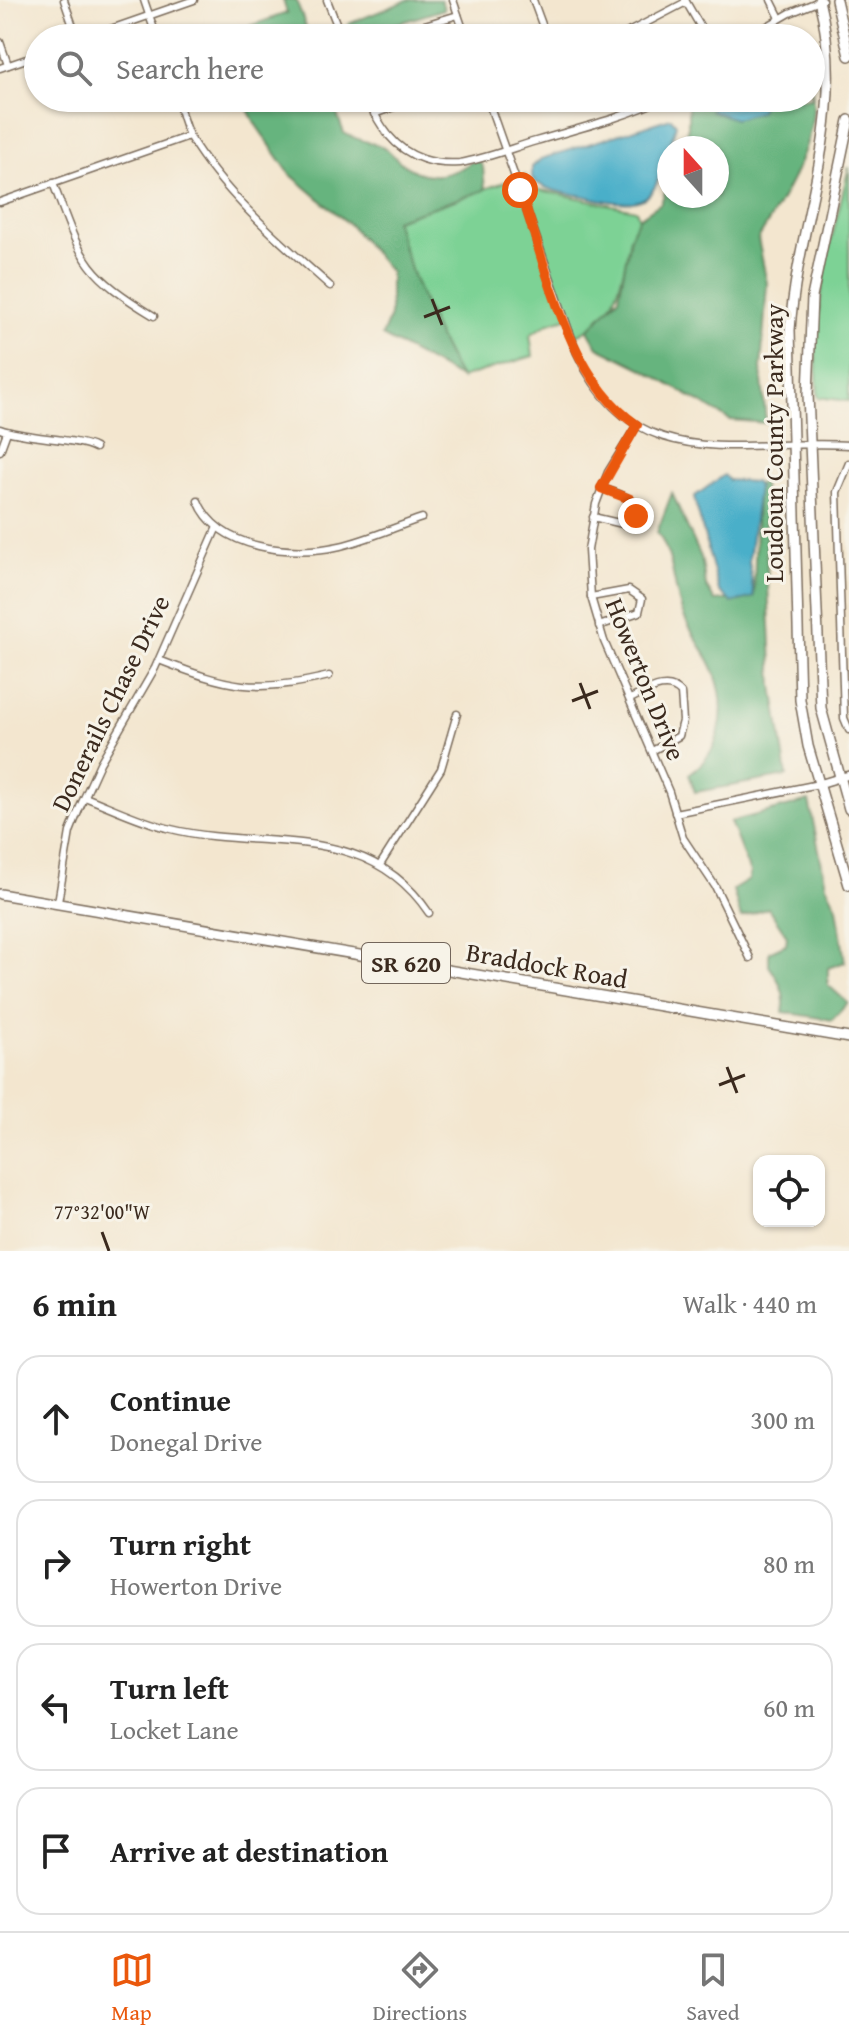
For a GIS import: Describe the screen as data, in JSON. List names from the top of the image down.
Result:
{
  "streets": {
    "main road": ["Loudoun County Parkway", "SR 620", "Braddock Road"],
    "street": ["Howerton Drive", "Donerails Chase Drive"]
  },
  "crossings": [
    ["Donerails Chase Drive", "Braddock Road"]
  ],
  "north": "top",
  "page": {
    "search": "Search here",
    "heading": ["6 min", "Walk · 440 m"],
    "list": [
      ["Continue", "Donegal Drive", "300 m"],
      ["Turn right", "Howerton Drive", "80 m"],
      ["Turn left", "Locket Lane", "60 m"],
      "Arrive at destination"
    ],
    "nav": ["Map", "Directions", "Saved"]
  },
  "coordinates": ["77°32'00\"W"]
}
